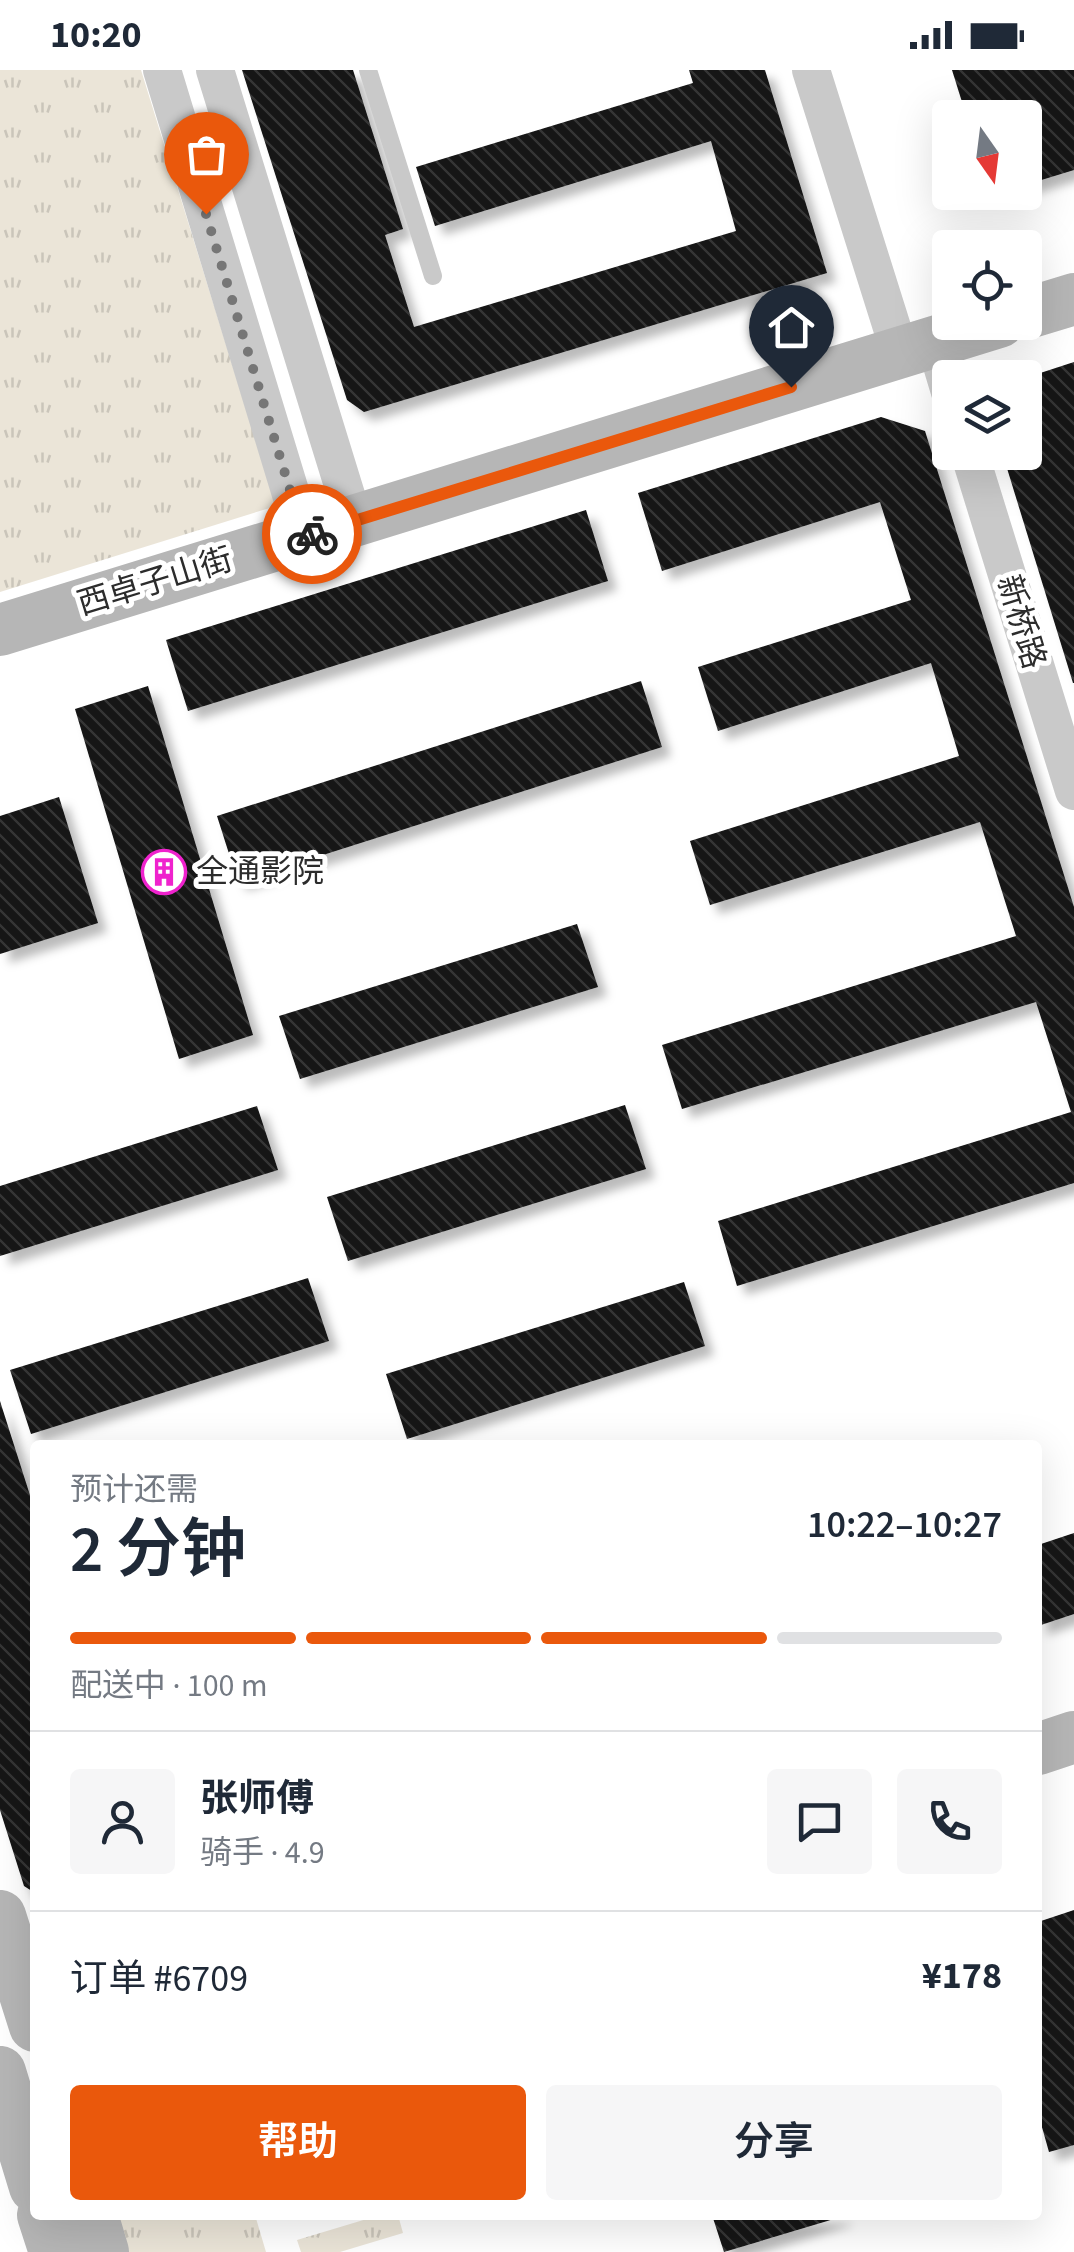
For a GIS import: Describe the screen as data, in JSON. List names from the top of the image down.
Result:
{
  "streets": {
    "street": ["西卓子山街", "新桥路"]
  },
  "places": {
    "building": ["全通影院"]
  },
  "north": "bottom",
  "page": {
    "status": "10:20",
    "heading": ["2 分钟", "预计还需", "10:22–10:27"],
    "panel": [
      "张师傅",
      "骑手 · 4.9",
      "订单 #6709",
      "¥178"
    ],
    "bar": "配送中 · 100 m",
    "buttons": ["帮助", "分享"]
  }
}
